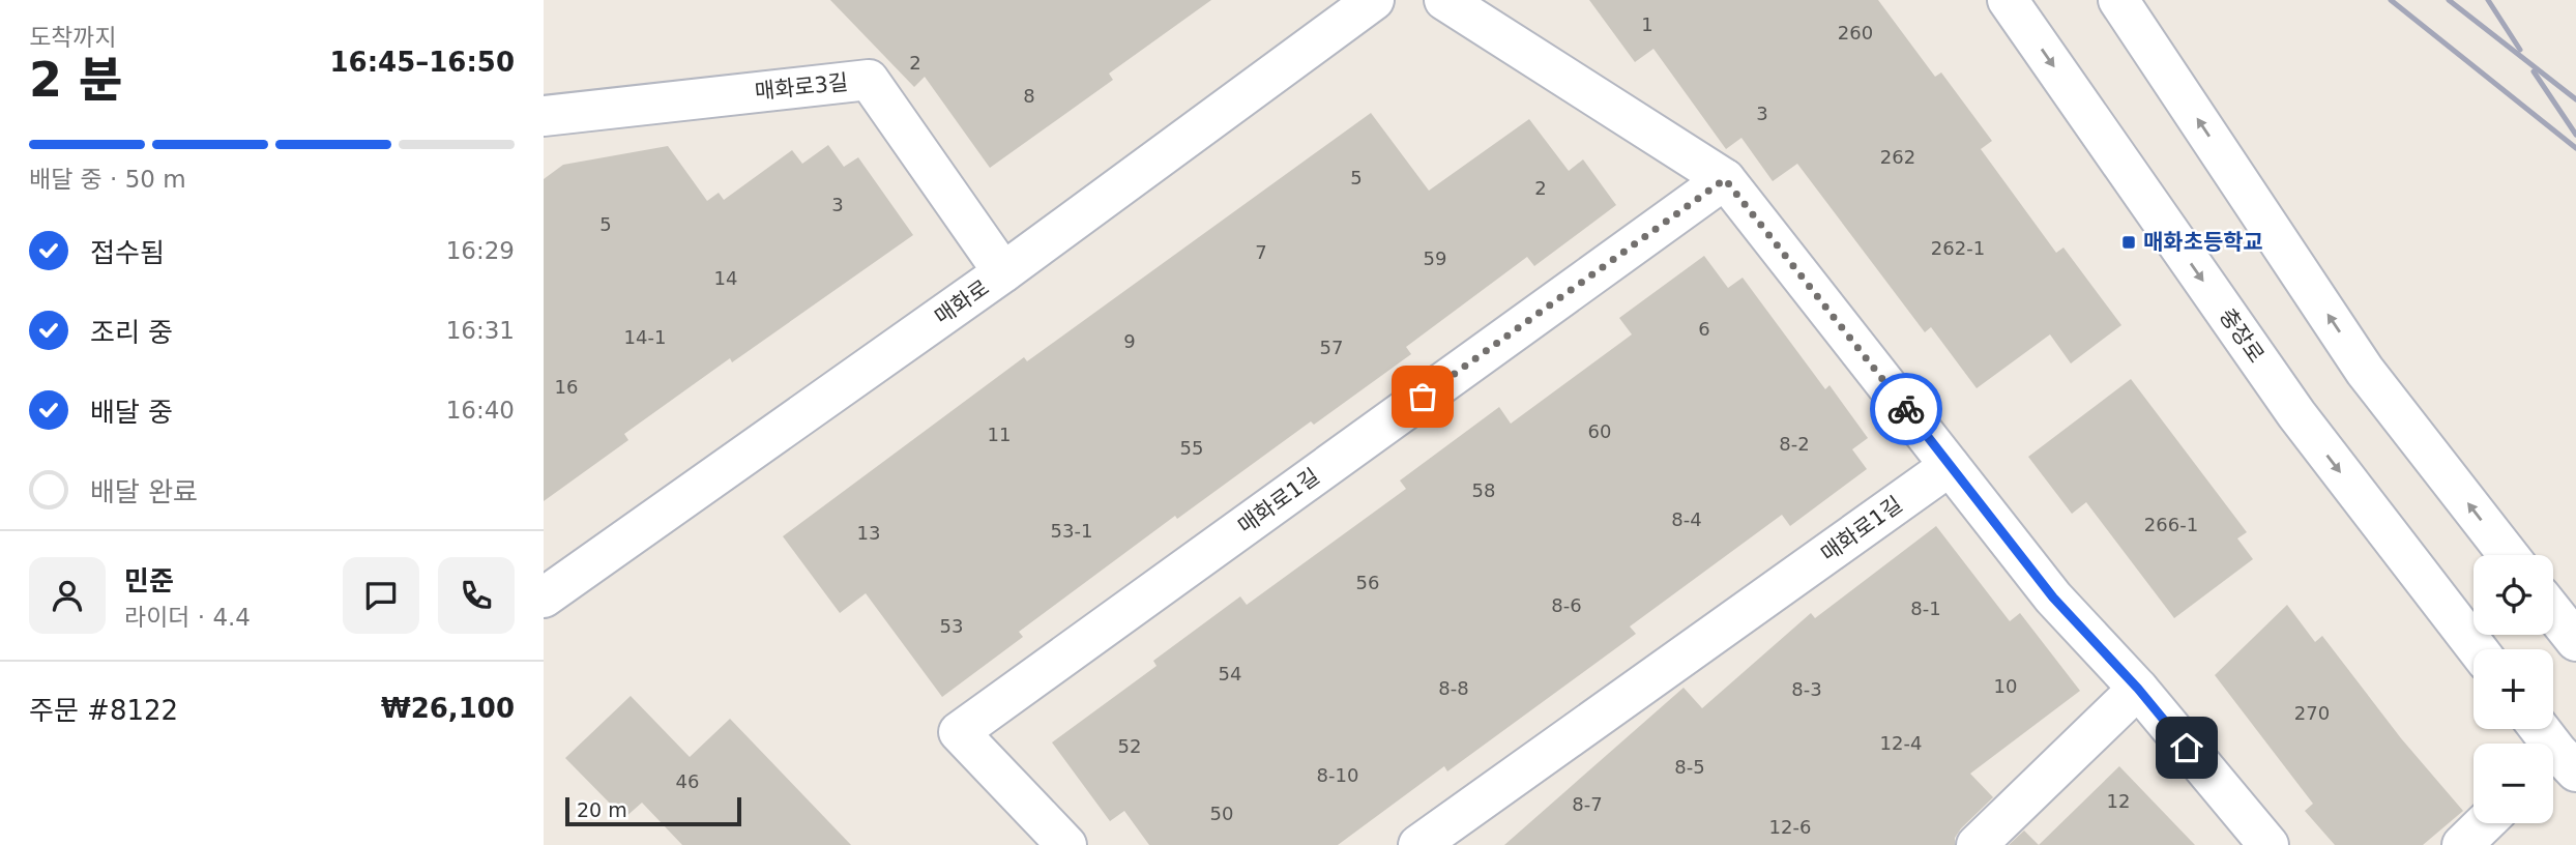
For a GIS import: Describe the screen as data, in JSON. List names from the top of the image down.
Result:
{
  "streets": {
    "street": [
      "매화로3길",
      "매화로",
      "충장로",
      "매화로1길"
    ]
  },
  "crossings": [
    ["매화로3길", "매화로"]
  ],
  "places": {
    "transit": ["매화초등학교"]
  },
  "house_numbers": [
    "1",
    "260",
    "2",
    "8",
    "3",
    "262",
    "5",
    "2",
    "3",
    "5",
    "262-1",
    "7",
    "59",
    "14",
    "6",
    "14-1",
    "9",
    "57",
    "16",
    "60",
    "11",
    "8-2",
    "55",
    "58",
    "8-4",
    "266-1",
    "53-1",
    "13",
    "56",
    "8-6",
    "8-1",
    "53",
    "54",
    "10",
    "8-8",
    "8-3",
    "270",
    "12-4",
    "52",
    "8-5",
    "8-10",
    "46",
    "12",
    "8-7",
    "50",
    "12-6"
  ],
  "scale_bar": "20 m",
  "page": {
    "heading": ["2 분", "도착까지", "16:45–16:50"],
    "panel": [
      "민준",
      "라이더 · 4.4",
      "주문 #8122",
      "₩26,100"
    ],
    "bar": "배달 중 · 50 m",
    "list": [
      ["접수됨", "16:29"],
      ["조리 중", "16:31"],
      ["배달 중", "16:40"],
      "배달 완료"
    ],
    "map_buttons": ["+", "−"],
    "scale": "20 m"
  }
}
